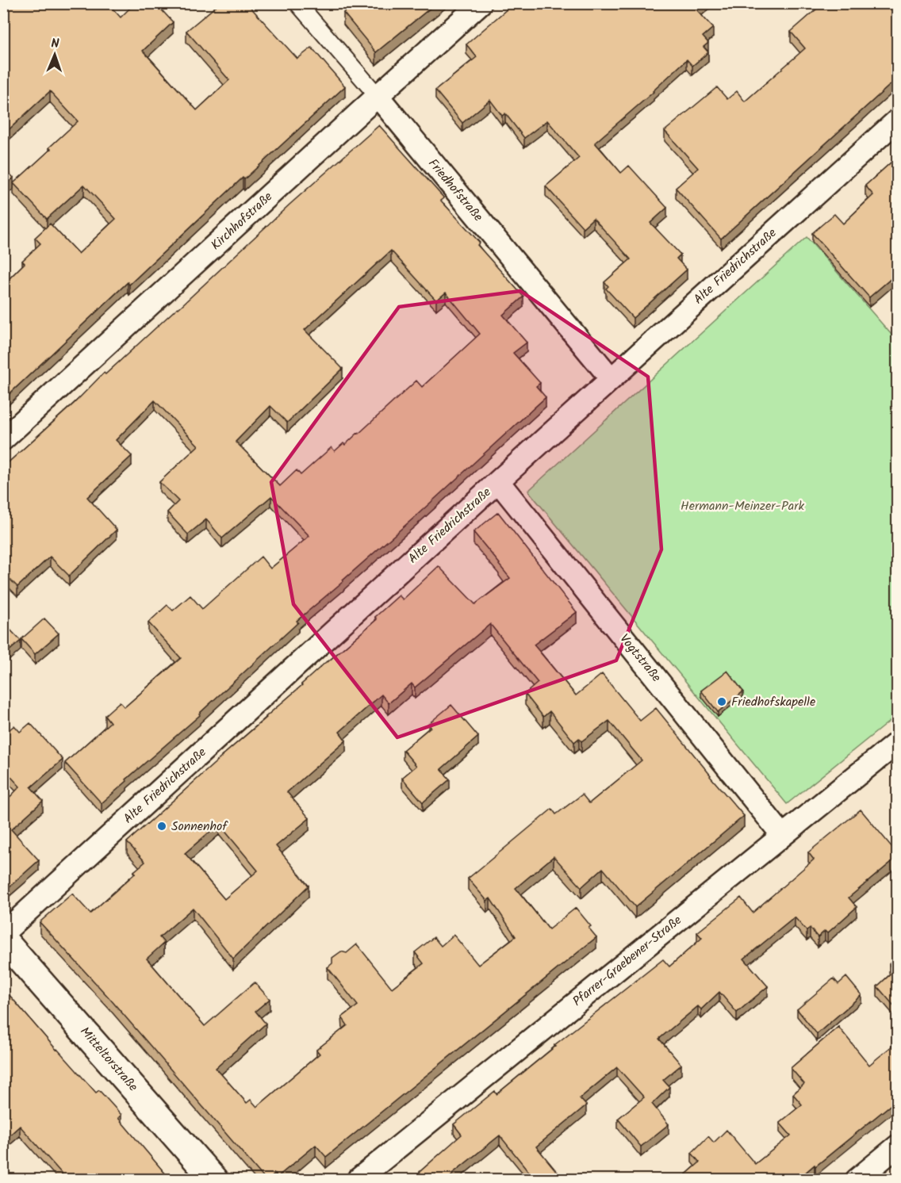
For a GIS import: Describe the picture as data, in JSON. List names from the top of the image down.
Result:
{
  "streets": {
    "street": [
      "Friedhofstraße",
      "Kirchhofstraße",
      "Alte Friedrichstraße",
      "Vogtstraße",
      "Pfarrer-Graebener-Straße",
      "Mitteltorstraße"
    ]
  },
  "crossings": [
    ["Friedhofstraße", "Kirchhofstraße"],
    ["Friedhofstraße", "Alte Friedrichstraße"],
    ["Alte Friedrichstraße", "Vogtstraße"],
    ["Vogtstraße", "Pfarrer-Graebener-Straße"]
  ],
  "parks": ["Hermann-Meinzer-Park"],
  "places": ["Friedhofskapelle", "Sonnenhof"],
  "north": "top"
}
